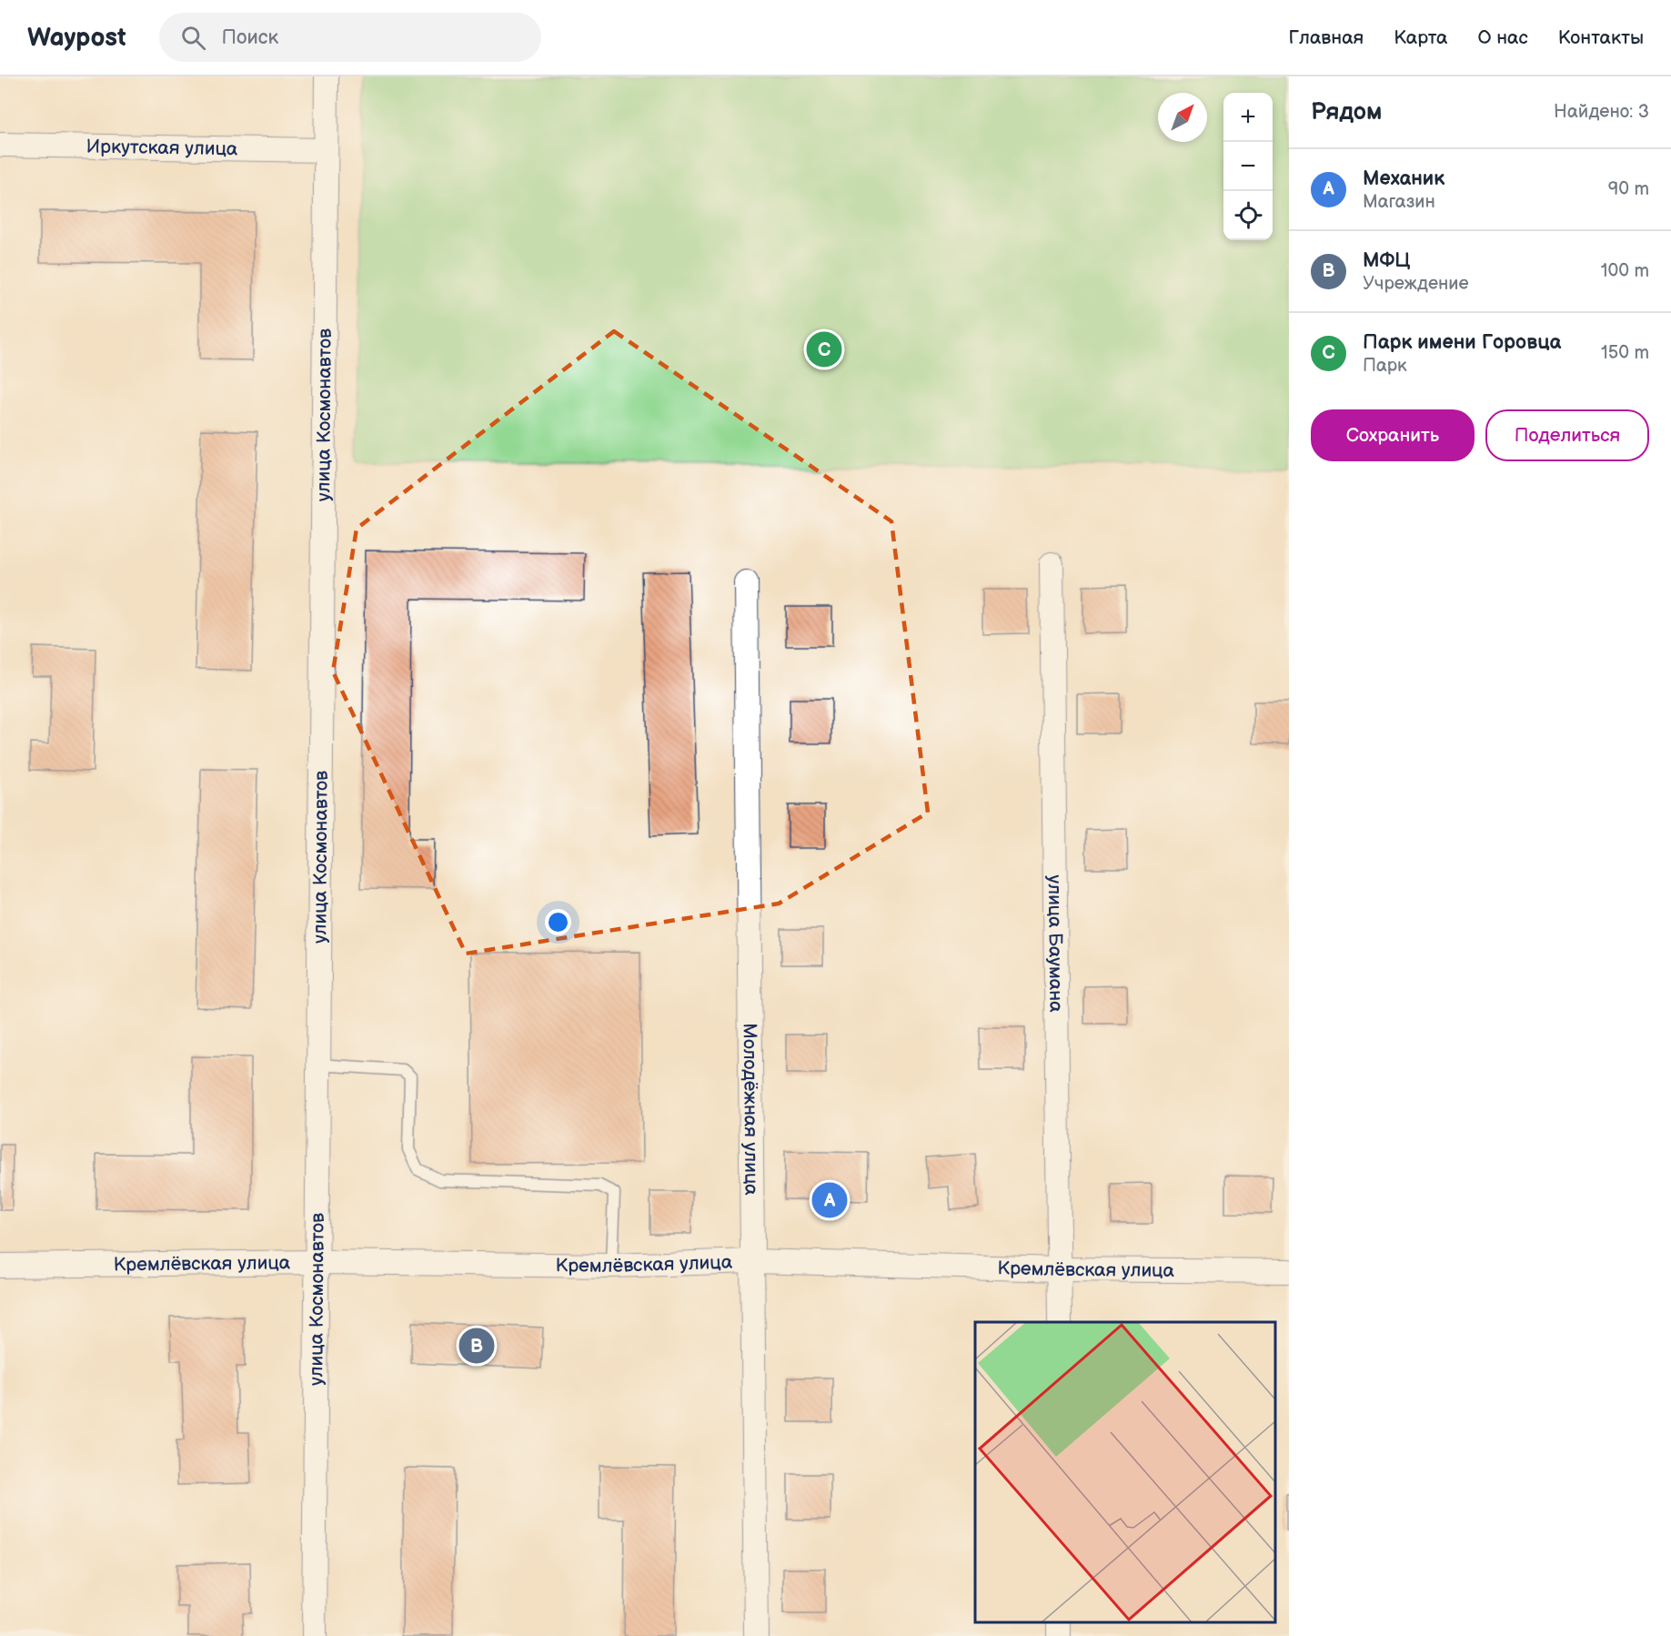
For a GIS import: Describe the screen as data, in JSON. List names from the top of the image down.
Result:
{
  "streets": {
    "street": [
      "Иркутская улица",
      "улица Космонавтов",
      "улица Баумана",
      "Молодёжная улица",
      "Кремлёвская улица"
    ]
  },
  "crossings": [
    ["Иркутская улица", "улица Космонавтов"],
    ["улица Космонавтов", "Кремлёвская улица"],
    ["улица Баумана", "Кремлёвская улица"],
    ["Молодёжная улица", "Кремлёвская улица"]
  ],
  "north": "top right",
  "page": {
    "header": "Waypost",
    "search": "Поиск",
    "nav": [
      "Главная",
      "Карта",
      "О нас",
      "Контакты"
    ],
    "heading": ["Рядом", "Найдено: 3"],
    "map_buttons": ["+", "−"],
    "list": [
      {
        "mark": "A",
        "name": "Механик",
        "note": "Магазин",
        "value": "90 m"
      },
      {
        "mark": "B",
        "name": "МФЦ",
        "note": "Учреждение",
        "value": "100 m"
      },
      {
        "mark": "C",
        "name": "Парк имени Горовца",
        "note": "Парк",
        "value": "150 m"
      }
    ],
    "pins": ["C", "A", "B"],
    "buttons": ["Сохранить", "Поделиться"]
  }
}
